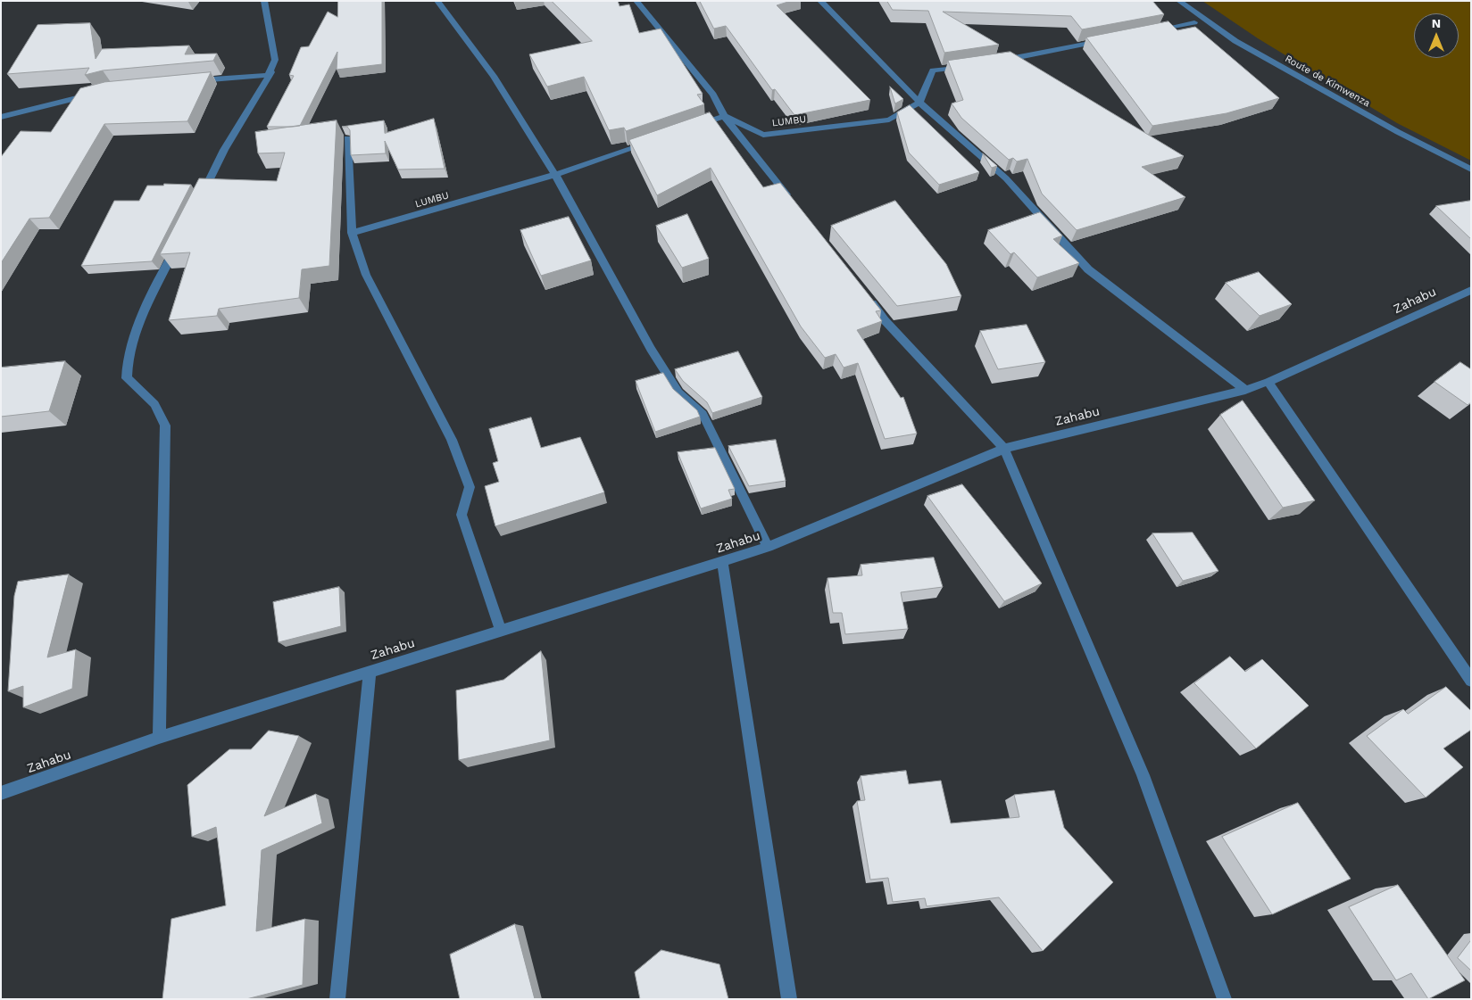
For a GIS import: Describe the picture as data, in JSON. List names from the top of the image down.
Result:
{
  "streets": {
    "street": ["Route de Kimwenza", "LUMBU", "Zahabu"]
  },
  "north": "top"
}
